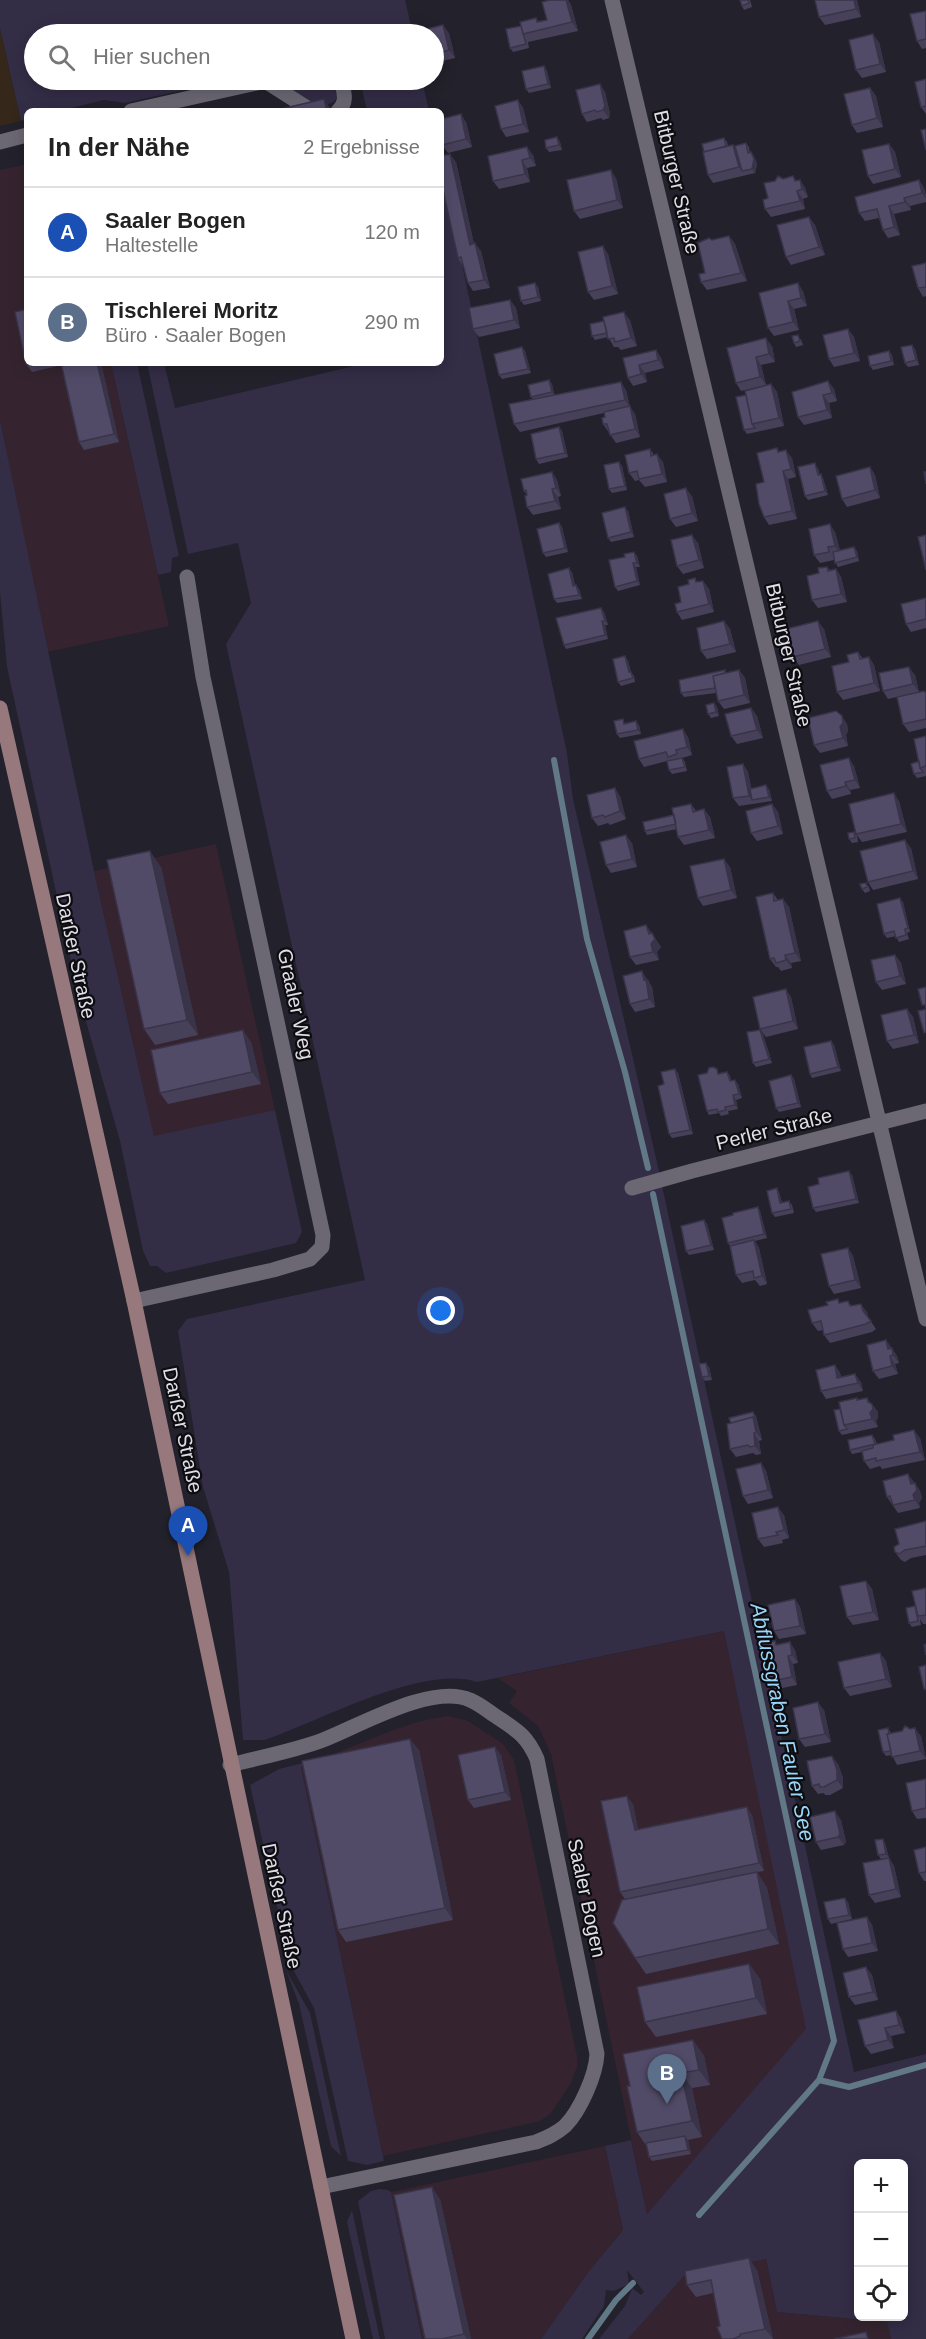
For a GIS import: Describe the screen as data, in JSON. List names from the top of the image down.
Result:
{
  "streets": {
    "main road": ["Darßer Straße"],
    "street": [
      "Bitburger Straße",
      "Graaler Weg",
      "Perler Straße",
      "Saaler Bogen"
    ]
  },
  "crossings": [
    ["Bitburger Straße", "Perler Straße"],
    ["Darßer Straße", "Graaler Weg"],
    ["Darßer Straße", "Saaler Bogen"]
  ],
  "water": ["Abflussgraben Fauler See"],
  "page": {
    "search": "Hier suchen",
    "heading": ["In der Nähe", "2 Ergebnisse"],
    "list": [
      {
        "mark": "A",
        "name": "Saaler Bogen",
        "note": "Haltestelle",
        "value": "120 m"
      },
      {
        "mark": "B",
        "name": "Tischlerei Moritz",
        "note": "Büro · Saaler Bogen",
        "value": "290 m"
      }
    ],
    "pins": ["A", "B"],
    "map_buttons": ["+", "−"]
  }
}
